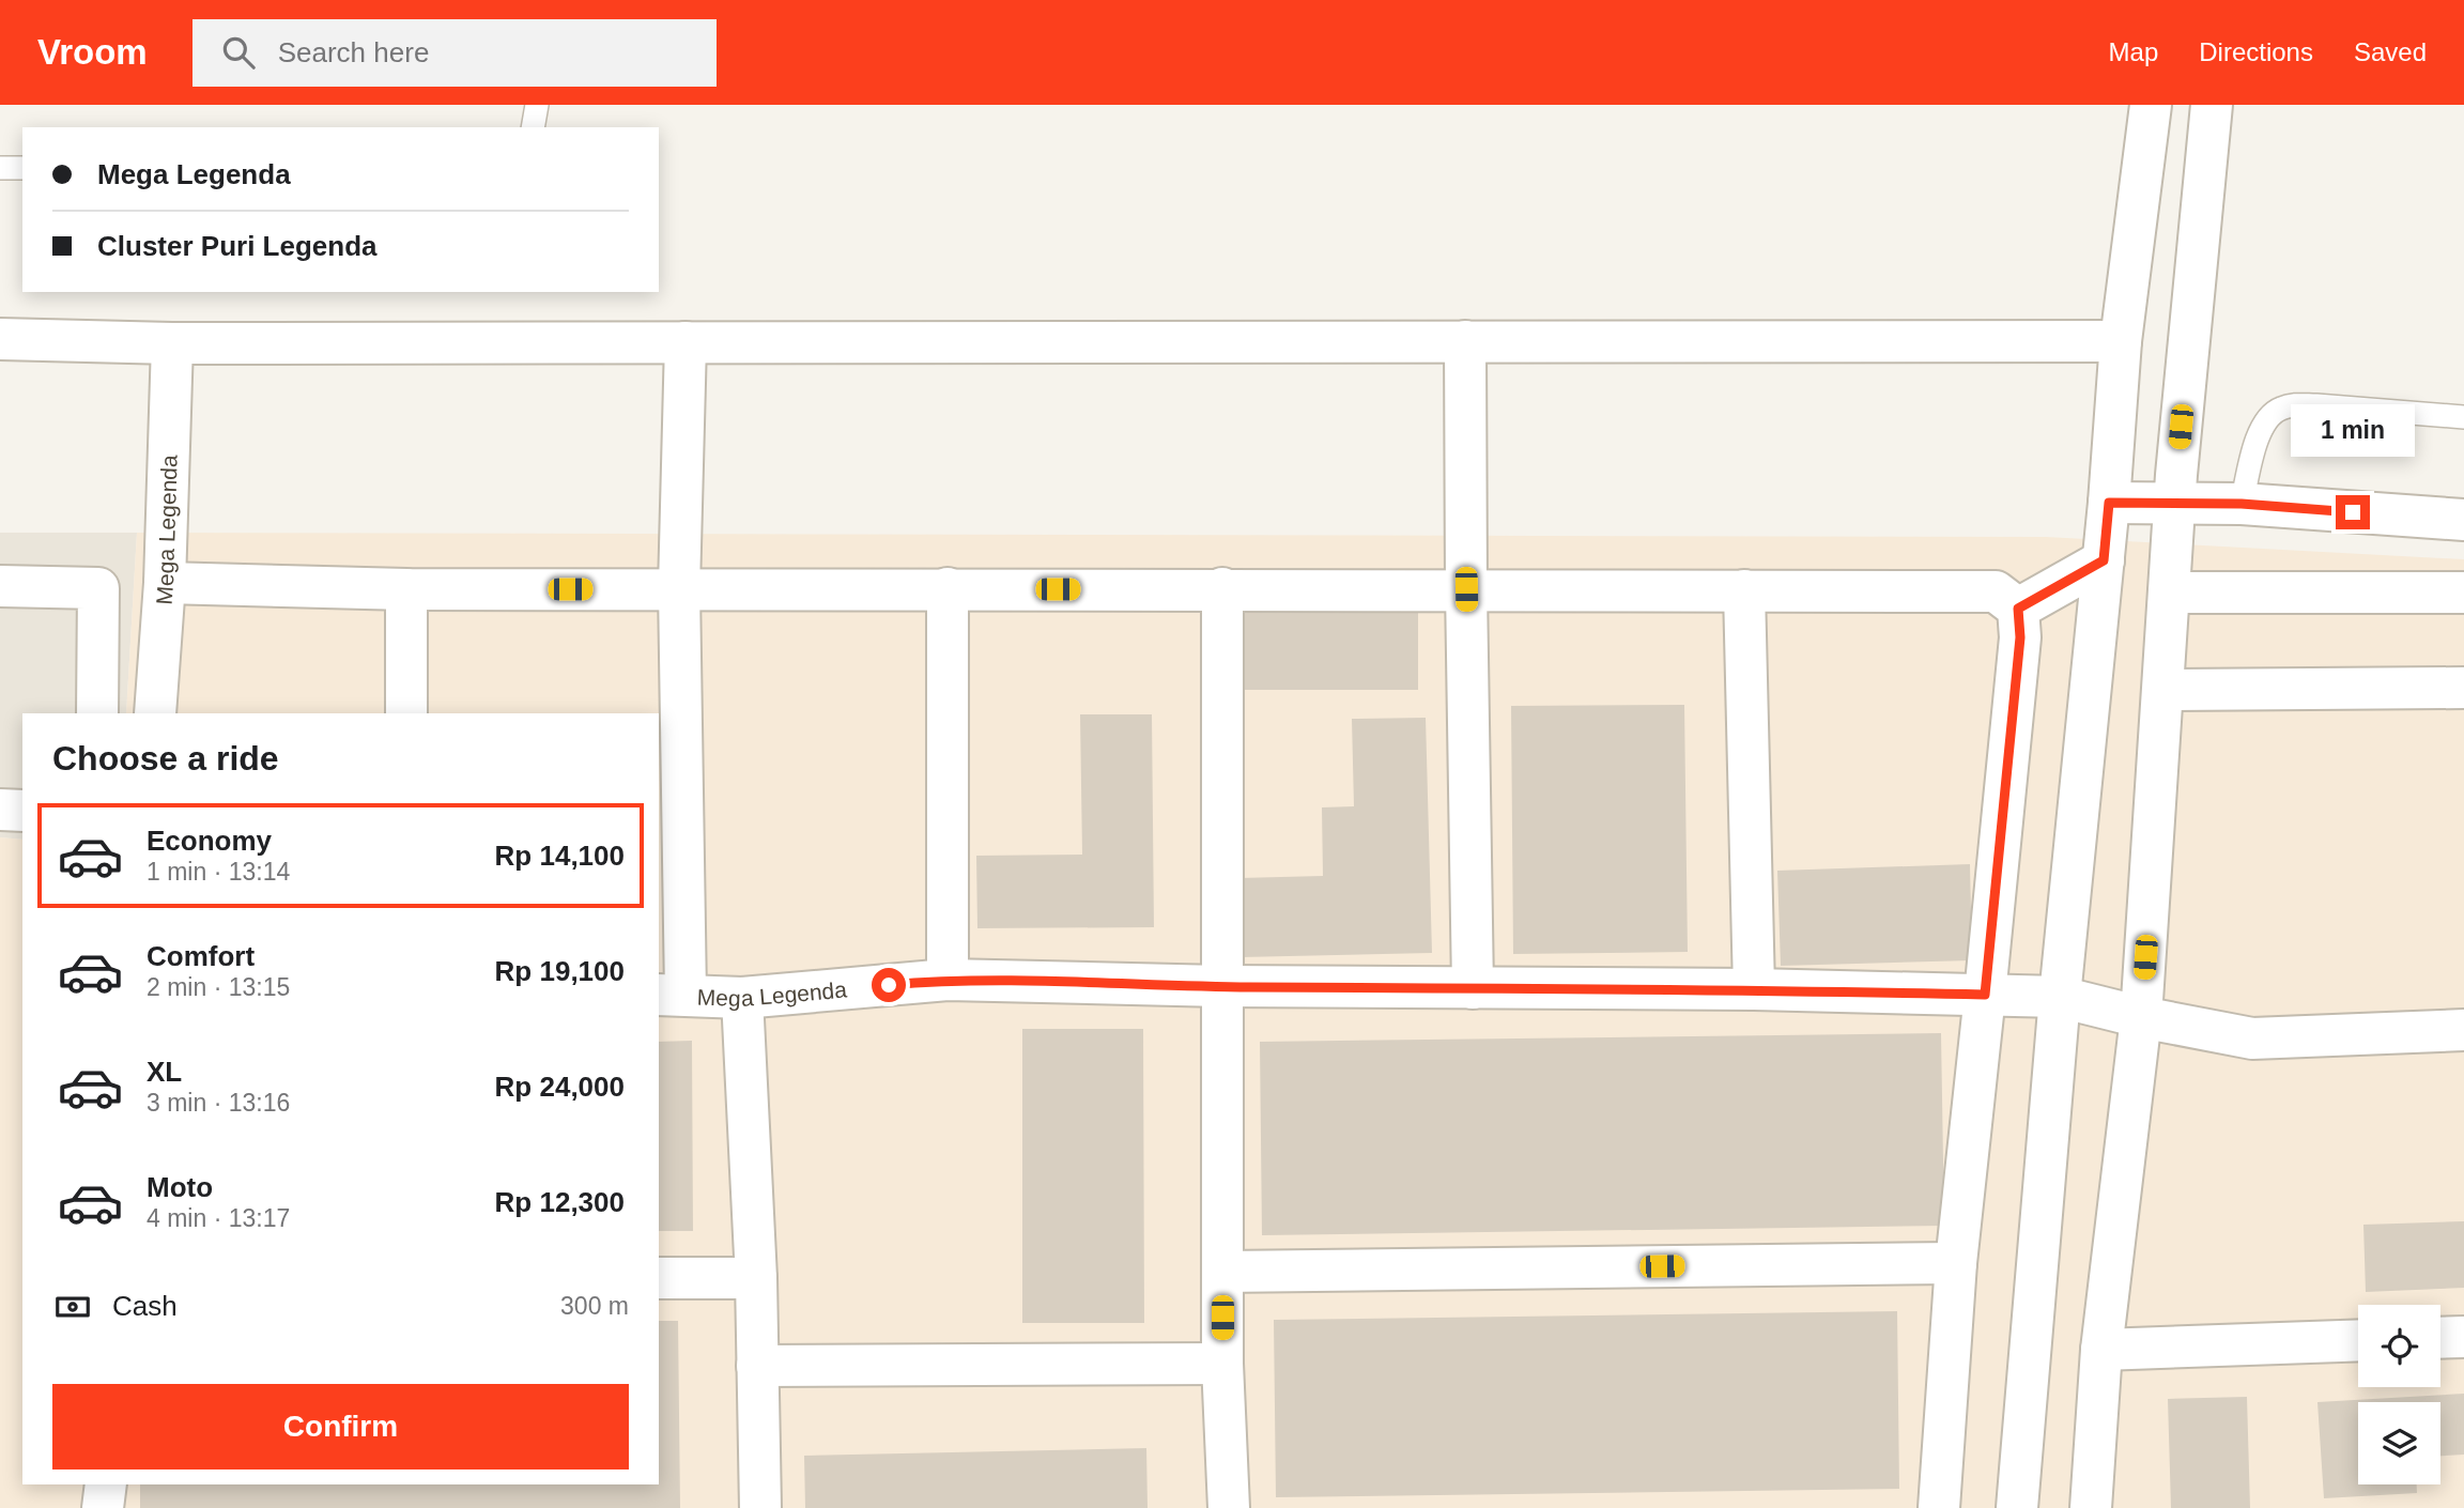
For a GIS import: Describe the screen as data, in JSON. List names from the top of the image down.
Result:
{
  "streets": {
    "street": ["Mega Legenda"]
  },
  "page": {
    "header": "Vroom",
    "search": "Search here",
    "nav": ["Map", "Directions", "Saved"],
    "banner": ["Mega Legenda", "Cluster Puri Legenda"],
    "bubble": "1 min",
    "heading": "Choose a ride",
    "list": [
      {
        "name": "Economy",
        "note": "1 min · 13:14",
        "value": "Rp 14,100"
      },
      {
        "name": "Comfort",
        "note": "2 min · 13:15",
        "value": "Rp 19,100"
      },
      {
        "name": "XL",
        "note": "3 min · 13:16",
        "value": "Rp 24,000"
      },
      {
        "name": "Moto",
        "note": "4 min · 13:17",
        "value": "Rp 12,300"
      }
    ],
    "pay": ["Cash", "300 m"],
    "buttons": "Confirm"
  }
}
